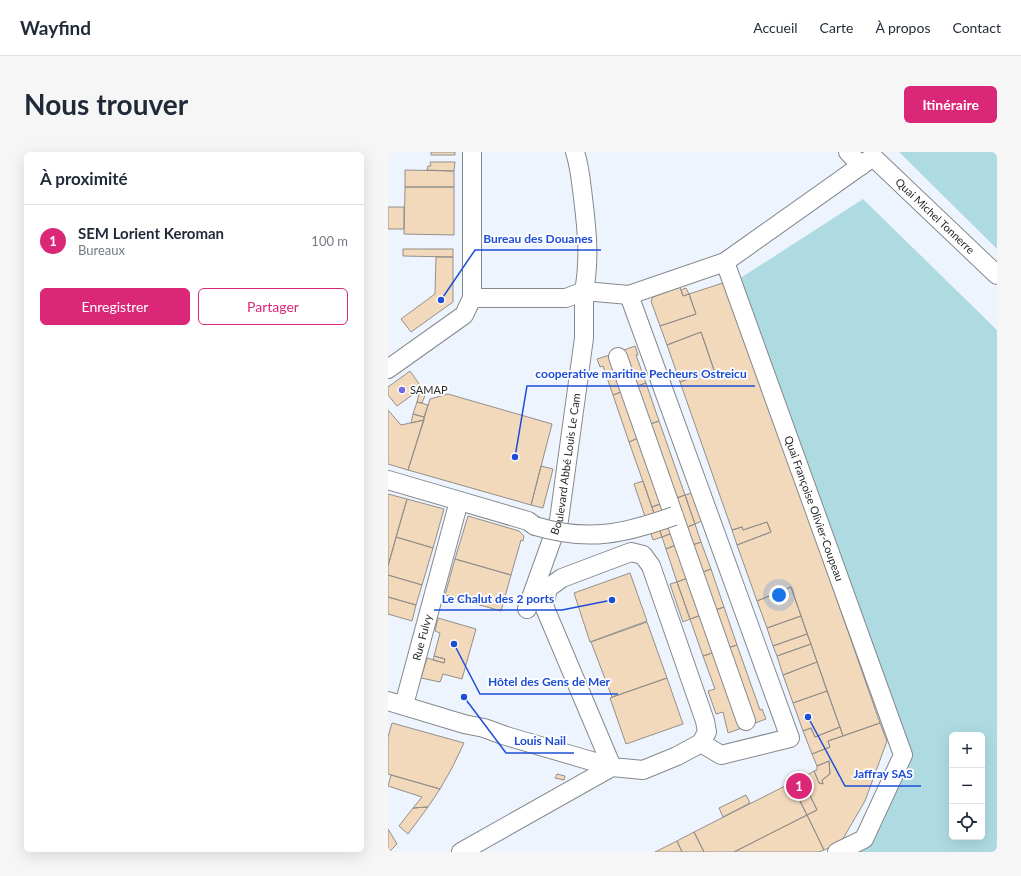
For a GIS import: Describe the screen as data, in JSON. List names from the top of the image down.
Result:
{
  "streets": {
    "street": [
      "Quai Michel Tonnerre",
      "Boulevard Abbé Louis Le Cam",
      "Quai Françoise Olivier-Coupeau",
      "Rue Fulvy"
    ]
  },
  "places": [
    "Bureau des Douanes",
    "SAMAP",
    "cooperative maritine Pecheurs Ostreicu",
    "Le Chalut des 2 ports",
    "Hôtel des Gens de Mer",
    "Louis Nail",
    "Jaffray SAS"
  ],
  "page": {
    "header": "Wayfind",
    "nav": [
      "Accueil",
      "Carte",
      "À propos",
      "Contact"
    ],
    "buttons": [
      "Itinéraire",
      ["Enregistrer", "Partager"]
    ],
    "title": "Nous trouver",
    "heading": "À proximité",
    "list": [
      {
        "mark": "1",
        "name": "SEM Lorient Keroman",
        "note": "Bureaux",
        "value": "100 m"
      }
    ],
    "map_buttons": ["+", "−"],
    "pins": "1"
  }
}
